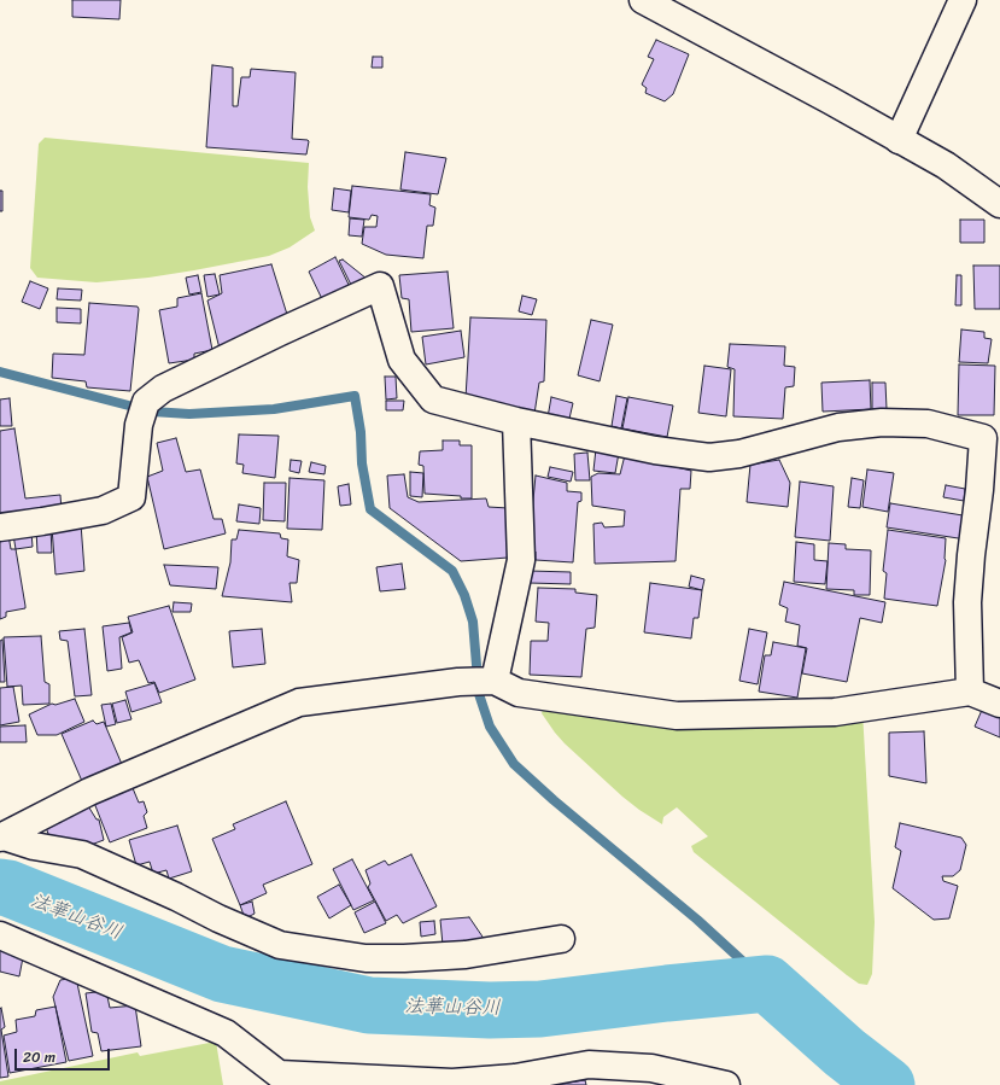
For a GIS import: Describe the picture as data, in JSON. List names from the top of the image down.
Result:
{
  "water": ["法華山谷川"],
  "scale_bar": "20 m"
}
